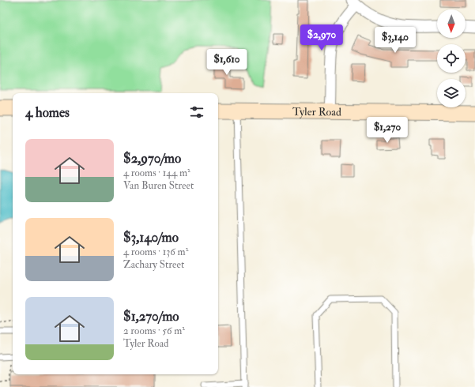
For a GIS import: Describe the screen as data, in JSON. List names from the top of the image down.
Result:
{
  "streets": {
    "street": ["Tyler Road"]
  },
  "north": "bottom",
  "page": {
    "price": [
      "$2,970",
      "$3,140",
      "$1,610",
      "$1,270"
    ],
    "heading": "4 homes",
    "list": [
      {
        "name": "$2,970/mo",
        "note": "4 rooms · 144 m² · Van Buren Street"
      },
      {
        "name": "$3,140/mo",
        "note": "4 rooms · 136 m² · Zachary Street"
      },
      {
        "name": "$1,270/mo",
        "note": "2 rooms · 56 m² · Tyler Road"
      }
    ]
  }
}
